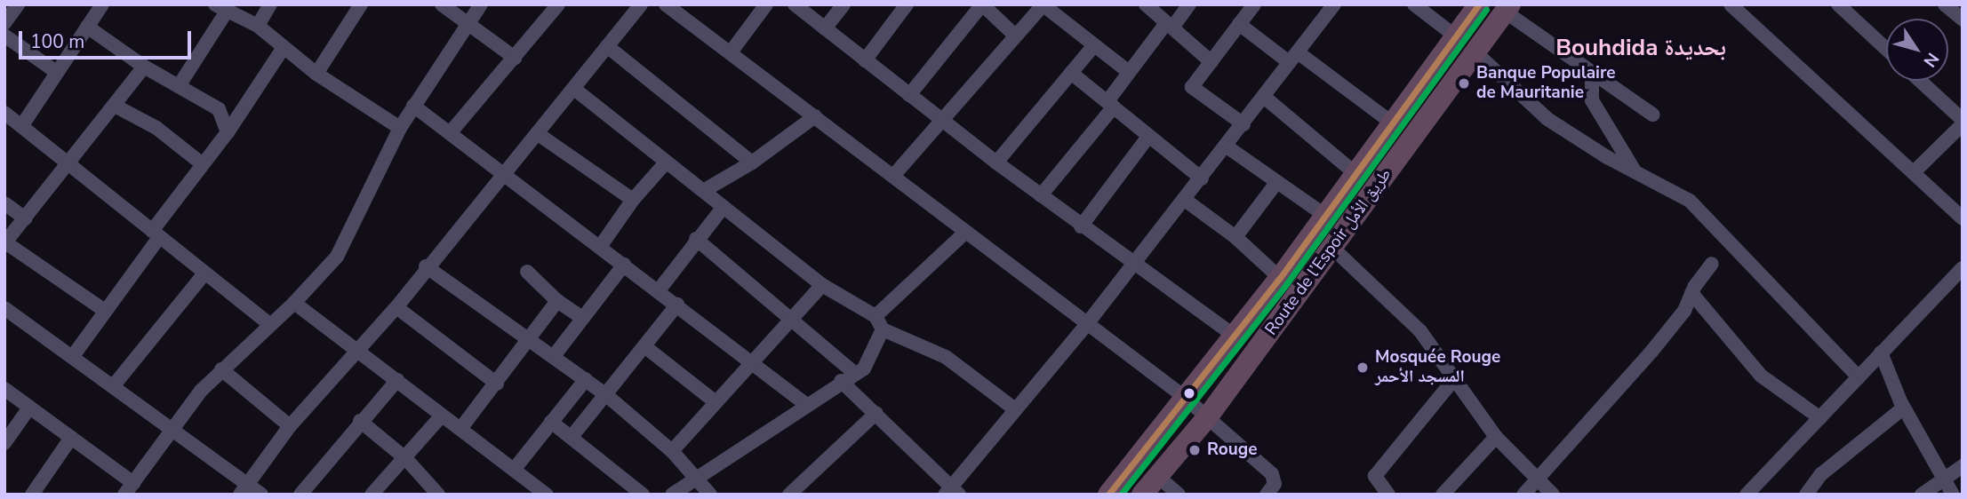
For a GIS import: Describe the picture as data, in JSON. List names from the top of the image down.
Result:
{
  "streets": {
    "highway": ["Route de l’Espoir طريق الأمل"]
  },
  "districts": ["Bouhdida بحديدة"],
  "places": ["Banque Populaire de Mauritanie", "Mosquée Rouge المسجد الأحمر", "Rouge"],
  "scale_bar": "100 m",
  "north": "bottom right"
}
